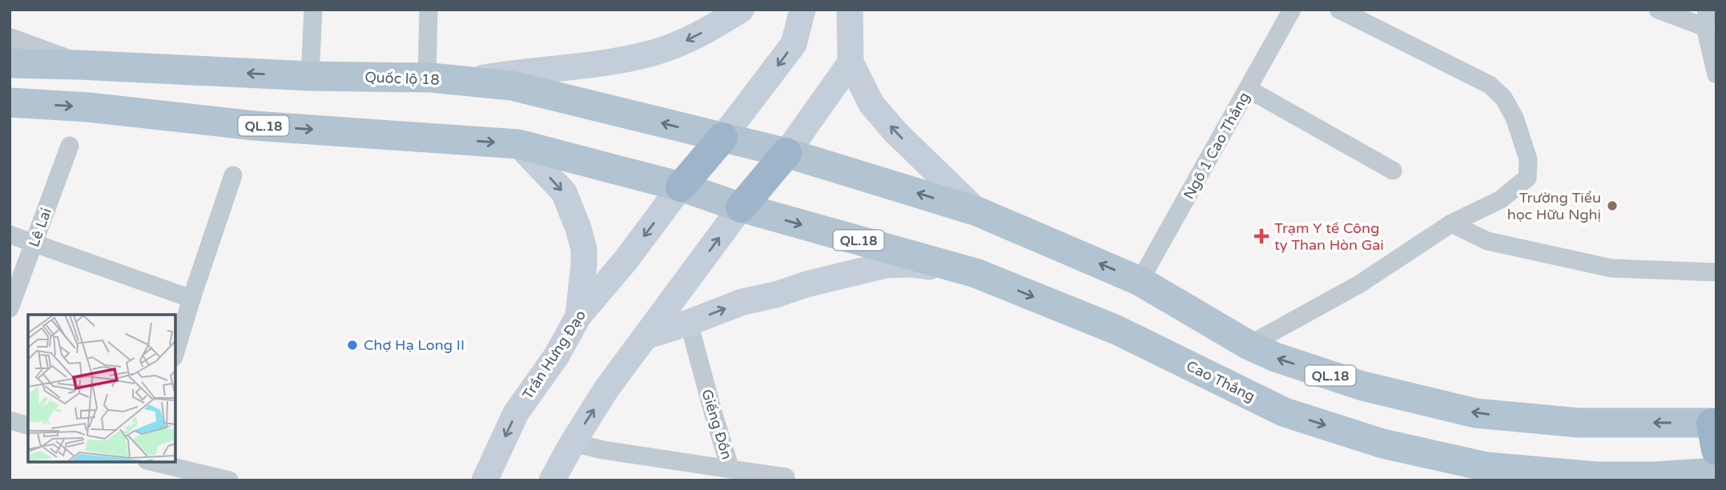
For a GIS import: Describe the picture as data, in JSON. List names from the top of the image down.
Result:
{
  "streets": {
    "main road": [
      "Quốc lộ 18",
      "QL.18",
      "Trần Hưng Đạo",
      "Cao Thắng"
    ],
    "street": ["Ngõ 1 Cao Thắng", "Lê Lai", "Giếng Đồn"]
  },
  "crossings": [
    ["Quốc lộ 18", "QL.18"],
    ["QL.18", "Ngõ 1 Cao Thắng"],
    ["QL.18", "Trần Hưng Đạo"],
    ["QL.18", "Cao Thắng"]
  ],
  "places": {
    "other": ["Trường Tiểu học Hữu Nghị", "Chợ Hạ Long II"],
    "health": ["Trạm Y tế Công ty Than Hòn Gai"]
  }
}
